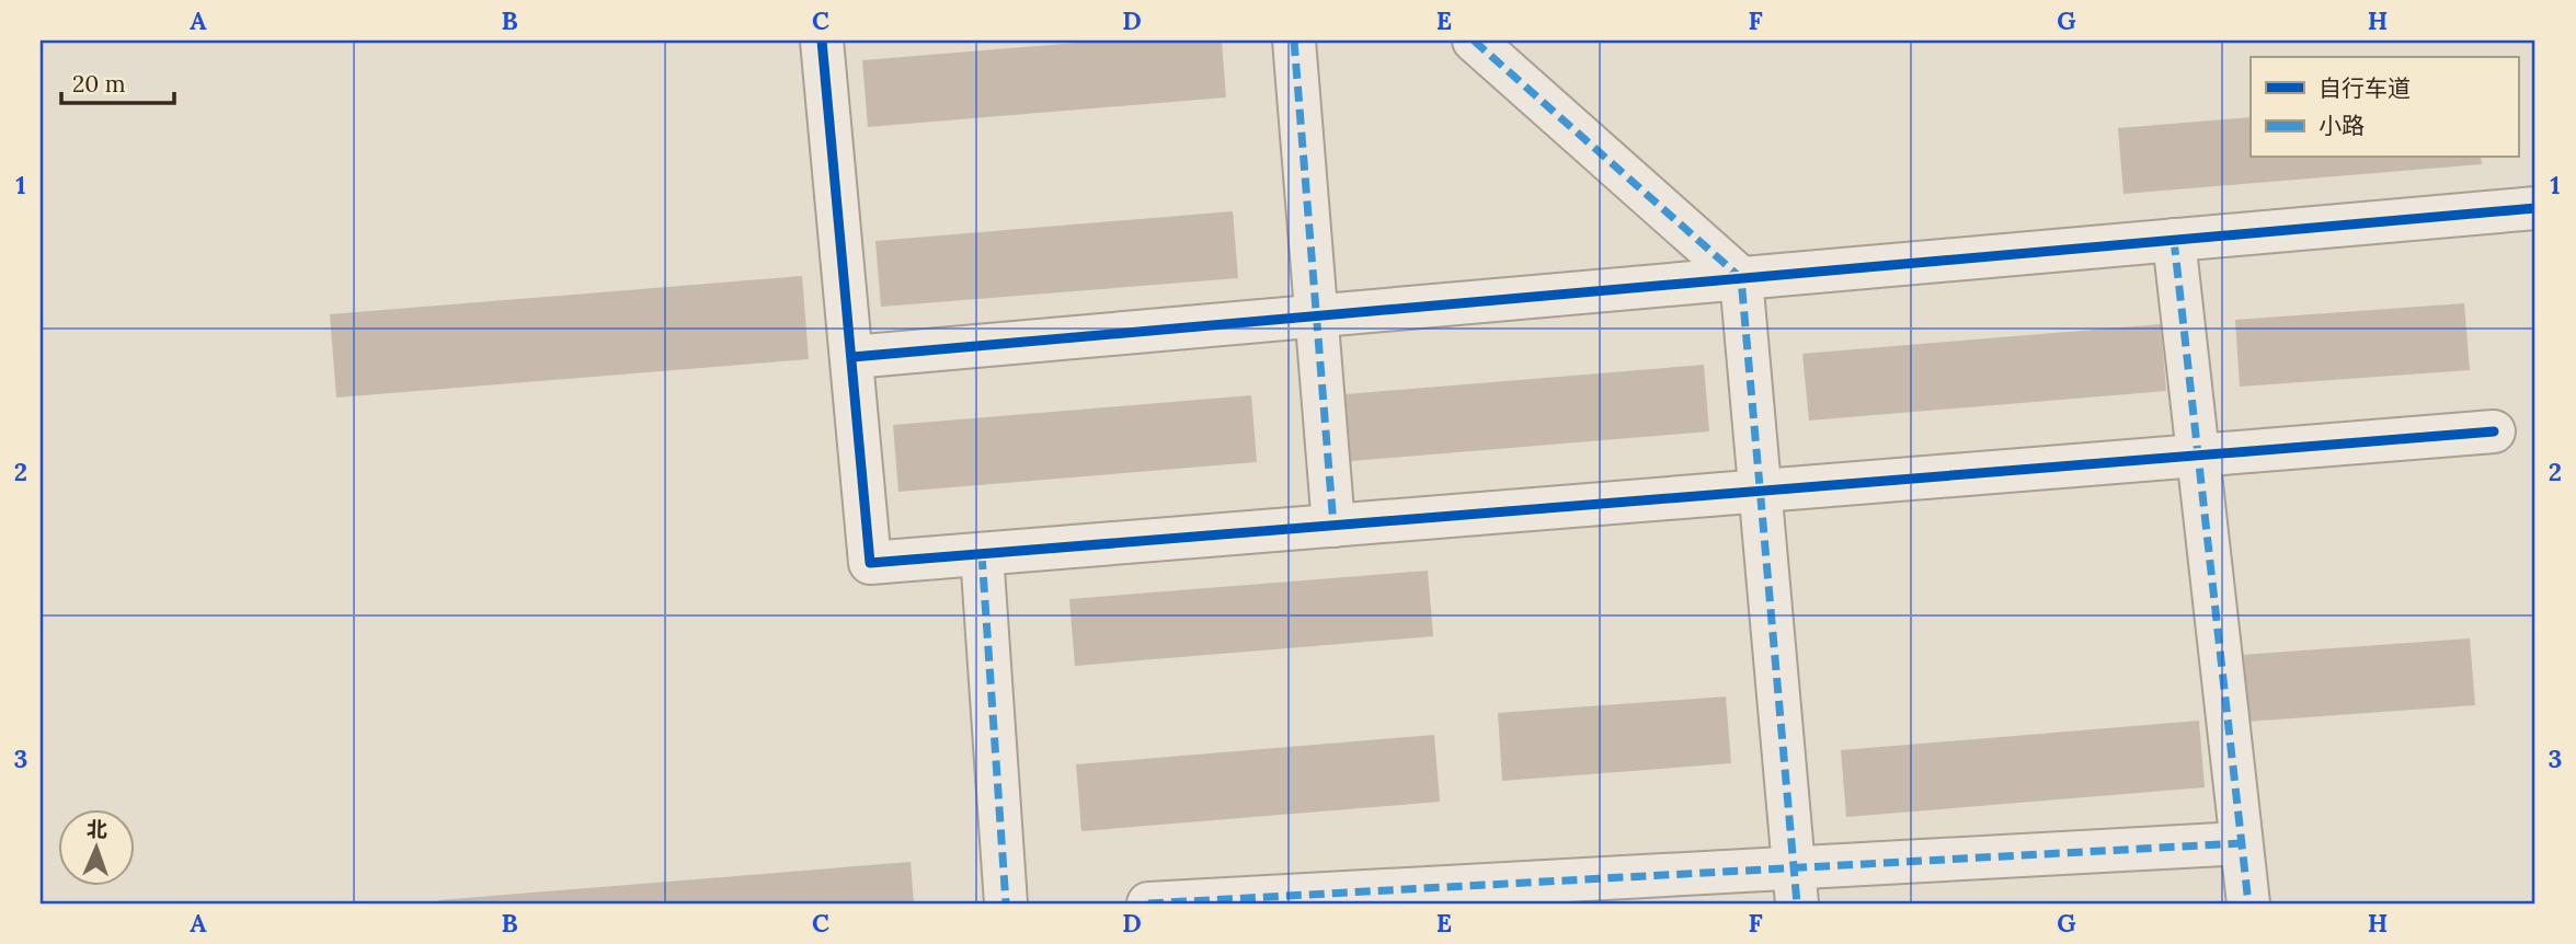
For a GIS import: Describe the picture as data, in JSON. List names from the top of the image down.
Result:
{
  "legend": ["自行车道", "小路"],
  "scale_bar": "20 m",
  "north": "top",
  "grid": {
    "columns": [
      "A",
      "B",
      "C",
      "D",
      "E",
      "F",
      "G",
      "H"
    ],
    "rows": ["1", "2", "3"]
  }
}
